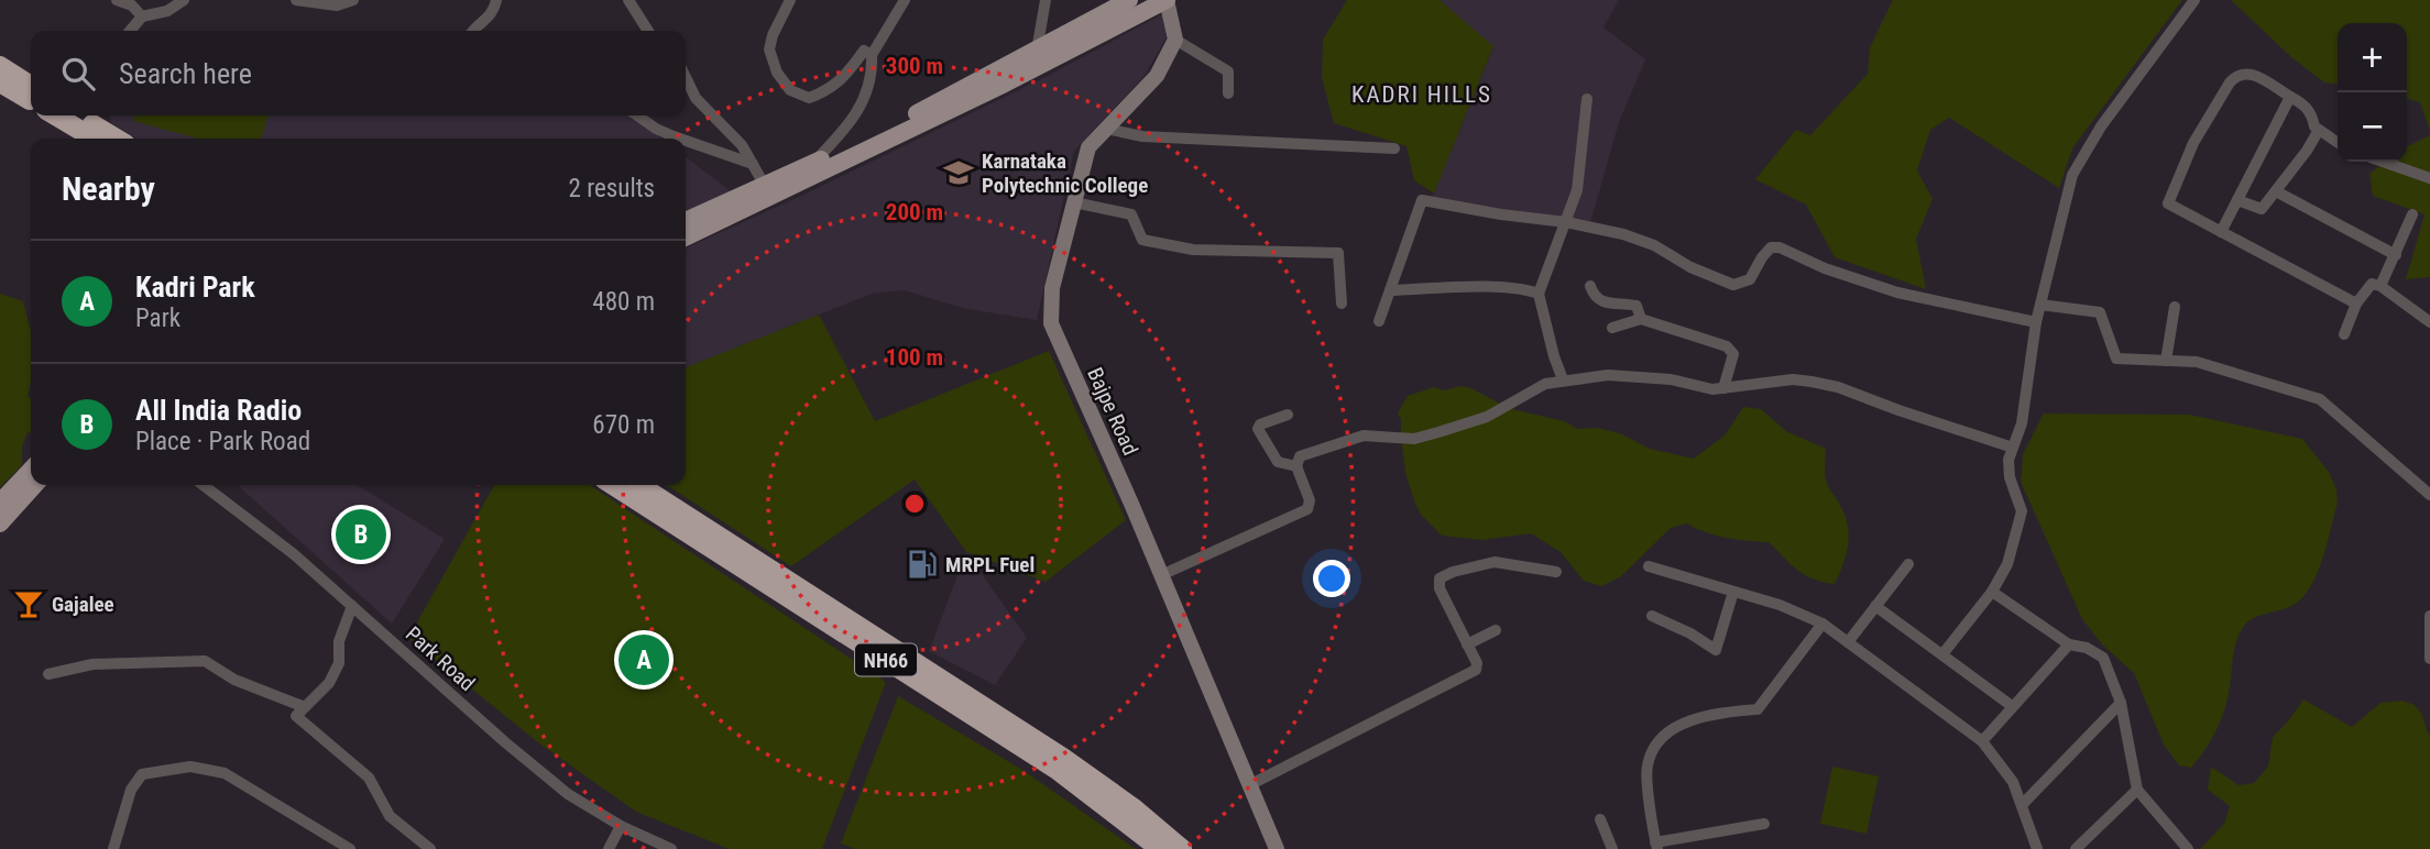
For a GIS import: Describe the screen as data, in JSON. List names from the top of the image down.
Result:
{
  "streets": {
    "highway": ["NH66"],
    "street": ["Bajpe Road", "Park Road"]
  },
  "districts": ["KADRI HILLS"],
  "places": {
    "school or university": ["Karnataka Polytechnic College"],
    "fuel station": ["MRPL Fuel"],
    "bar": ["Gajalee"]
  },
  "page": {
    "map_buttons": ["+", "−"],
    "search": "Search here",
    "heading": ["Nearby", "2 results"],
    "list": [
      {
        "mark": "A",
        "name": "Kadri Park",
        "note": "Park",
        "value": "480 m"
      },
      {
        "mark": "B",
        "name": "All India Radio",
        "note": "Place · Park Road",
        "value": "670 m"
      }
    ],
    "pins": ["B", "A"]
  },
  "rings": ["300 m", "200 m", "100 m"]
}
